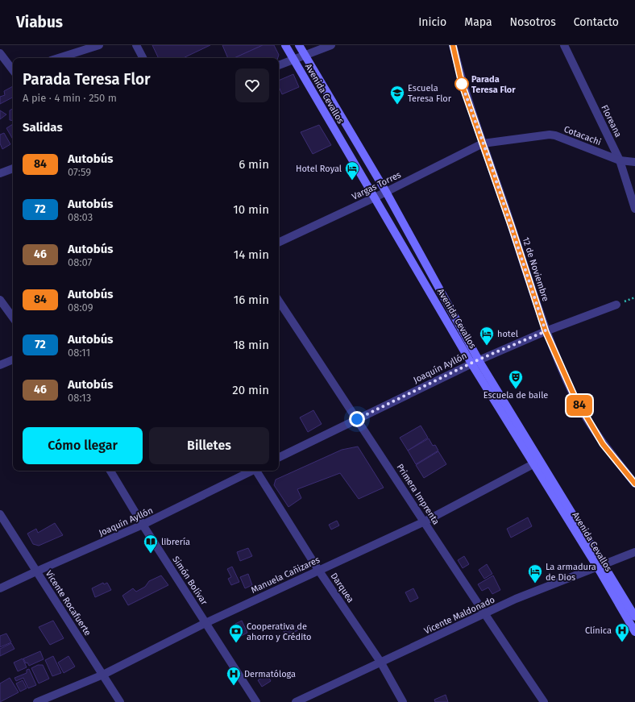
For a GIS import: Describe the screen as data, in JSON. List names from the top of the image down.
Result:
{
  "streets": {
    "main road": ["Avenida Cevallos"],
    "street": [
      "Floreana",
      "Cotacachi",
      "Vargas Torres",
      "12 de Noviembre",
      "Joaquín Ayllón",
      "Primera Imprenta",
      "Manuela Cañizares",
      "Simón Bolívar",
      "Darquea",
      "Vicente Rocafuerte",
      "Vicente Maldonado"
    ]
  },
  "crossings": [
    ["Avenida Cevallos", "Vargas Torres"],
    ["Avenida Cevallos", "Joaquín Ayllón"],
    ["Avenida Cevallos", "Manuela Cañizares"],
    ["Avenida Cevallos", "Vicente Maldonado"],
    ["Floreana", "Cotacachi"],
    ["Cotacachi", "Vargas Torres"],
    ["Cotacachi", "12 de Noviembre"],
    ["Vargas Torres", "12 de Noviembre"],
    ["12 de Noviembre", "Joaquín Ayllón"],
    ["Joaquín Ayllón", "Primera Imprenta"],
    ["Joaquín Ayllón", "Simón Bolívar"],
    ["Joaquín Ayllón", "Vicente Rocafuerte"],
    ["Primera Imprenta", "Manuela Cañizares"],
    ["Primera Imprenta", "Vicente Maldonado"],
    ["Manuela Cañizares", "Simón Bolívar"],
    ["Manuela Cañizares", "Darquea"],
    ["Manuela Cañizares", "Vicente Rocafuerte"],
    ["Darquea", "Vicente Maldonado"]
  ],
  "places": {
    "other": ["Parada Teresa Flor"],
    "school or university": ["Escuela Teresa Flor"],
    "hotel": ["Hotel Royal", "hotel", "La armadura de Dios"],
    "theatre": ["Escuela de baile"],
    "library": ["librería"],
    "hospital": ["Clínica", "Dermatóloga"],
    "bank": ["Cooperativa de ahorro y Crédito"]
  },
  "lines": ["bus line 84"],
  "page": {
    "header": "Viabus",
    "nav": [
      "Inicio",
      "Mapa",
      "Nosotros",
      "Contacto"
    ],
    "on_map": "84",
    "heading": [
      ["Parada Teresa Flor", "A pie · 4 min · 250 m"],
      "Salidas"
    ],
    "list": [
      {
        "mark": "84",
        "name": "Autobús",
        "note": "07:59",
        "value": "6 min"
      },
      {
        "mark": "72",
        "name": "Autobús",
        "note": "08:03",
        "value": "10 min"
      },
      {
        "mark": "46",
        "name": "Autobús",
        "note": "08:07",
        "value": "14 min"
      },
      {
        "mark": "84",
        "name": "Autobús",
        "note": "08:09",
        "value": "16 min"
      },
      {
        "mark": "72",
        "name": "Autobús",
        "note": "08:11",
        "value": "18 min"
      },
      {
        "mark": "46",
        "name": "Autobús",
        "note": "08:13",
        "value": "20 min"
      }
    ],
    "buttons": ["Cómo llegar", "Billetes"]
  }
}
